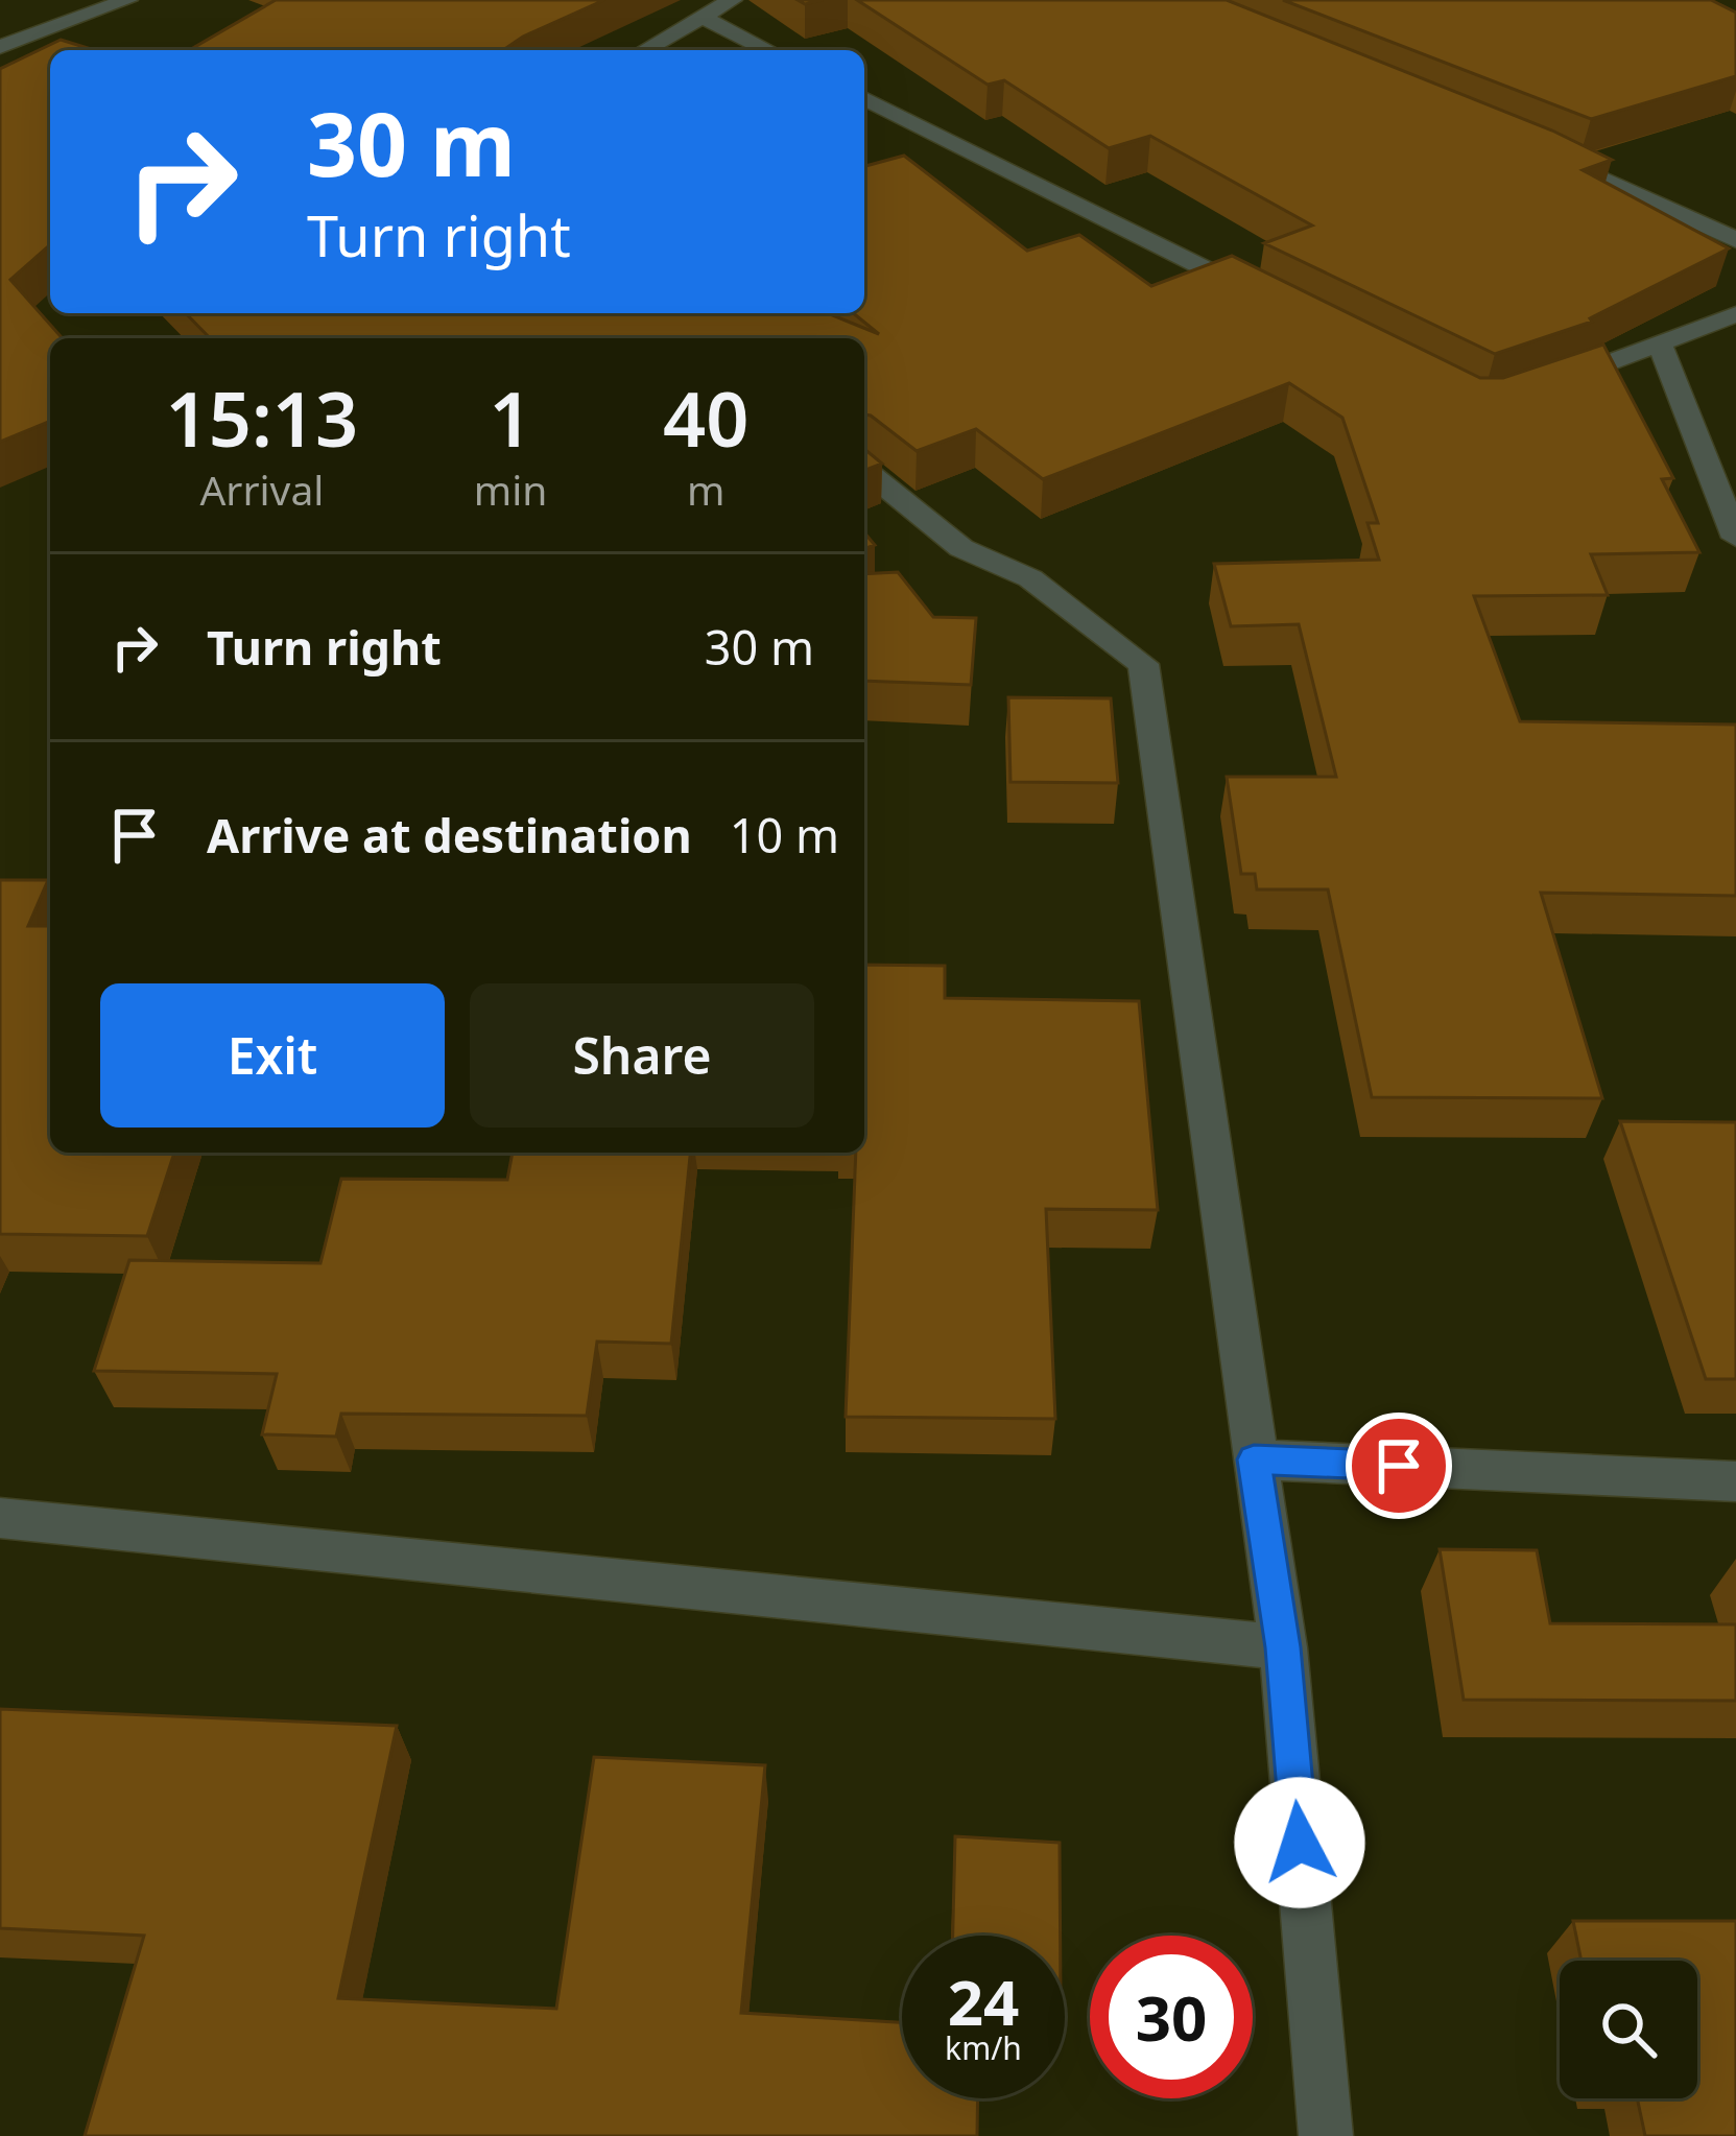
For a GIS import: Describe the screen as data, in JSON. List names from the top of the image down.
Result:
{
  "page": {
    "turn": ["30 m", "Turn right"],
    "eta": [
      "15:13",
      "Arrival",
      "1",
      "min",
      "40",
      "m"
    ],
    "list": [
      {
        "name": "Turn right",
        "value": "30 m"
      },
      {
        "name": "Arrive at destination",
        "value": "10 m"
      }
    ],
    "buttons": ["Exit", "Share"],
    "speed": "24 km/h",
    "limit": "30"
  }
}
